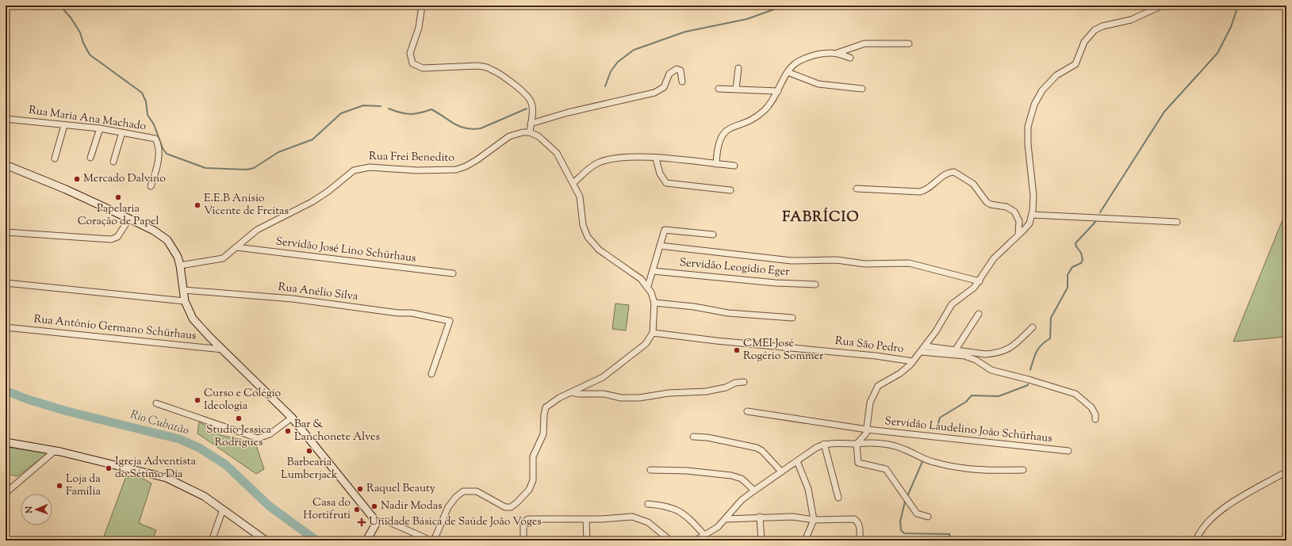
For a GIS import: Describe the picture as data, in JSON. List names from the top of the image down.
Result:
{
  "streets": {
    "street": [
      "Rua Maria Ana Machado",
      "Rua Frei Benedito",
      "Servidão José Lino Schürhaus",
      "Servidão Leogídio Eger",
      "Rua Anélio Silva",
      "Rua Antônio Germano Schürhaus",
      "Rua São Pedro",
      "Servidão Laudelino João Schürhaus"
    ]
  },
  "crossings": [
    ["Rua Frei Benedito", "Servidão José Lino Schürhaus"]
  ],
  "districts": ["FABRÍCIO"],
  "water": ["Rio Cubatão"],
  "places": {
    "other": [
      "Mercado Dalvino",
      "Papelaria Coração de Papel",
      "E.E.B Anísio Vicente de Freitas",
      "CMEI José Rogério Sommer",
      "Curso e Colégio Ideologia",
      "Studio Jessica Rodrigues",
      "Bar & Lanchonete Alves",
      "Barbearia Lumberjack",
      "Igreja Adventista do Sétimo Dia",
      "Loja da Família",
      "Raquel Beauty",
      "Nadir Modas",
      "Casa do Hortifruti"
    ],
    "health": ["Unidade Básica de Saúde João Voges"]
  },
  "north": "left"
}
